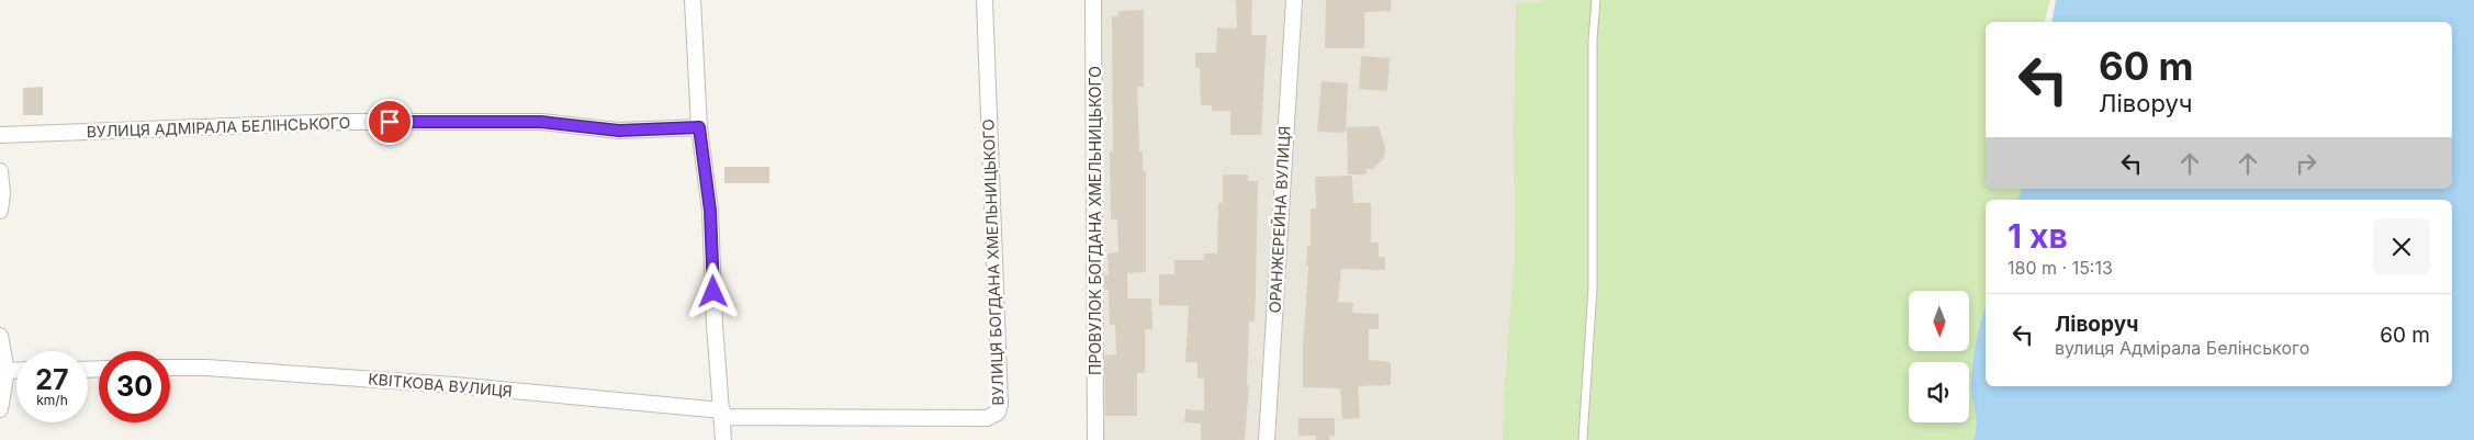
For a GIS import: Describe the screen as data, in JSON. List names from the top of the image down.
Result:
{
  "streets": {
    "street": [
      "ВУЛИЦЯ АДМІРАЛА БЕЛІНСЬКОГО",
      "ОРАНЖЕРЕЙНА ВУЛИЦЯ",
      "ПРОВУЛОК БОГДАНА ХМЕЛЬНИЦЬКОГО",
      "ВУЛИЦЯ БОГДАНА ХМЕЛЬНИЦЬКОГО",
      "КВІТКОВА ВУЛИЦЯ"
    ]
  },
  "crossings": [
    ["ВУЛИЦЯ БОГДАНА ХМЕЛЬНИЦЬКОГО", "КВІТКОВА ВУЛИЦЯ"]
  ],
  "north": "bottom",
  "page": {
    "turn": ["60 m", "Ліворуч"],
    "heading": ["1 хв", "180 m · 15:13"],
    "list": [
      {
        "name": "Ліворуч",
        "note": "вулиця Адмірала Белінського",
        "value": "60 m"
      }
    ],
    "speed": "27 km/h",
    "limit": "30"
  }
}
